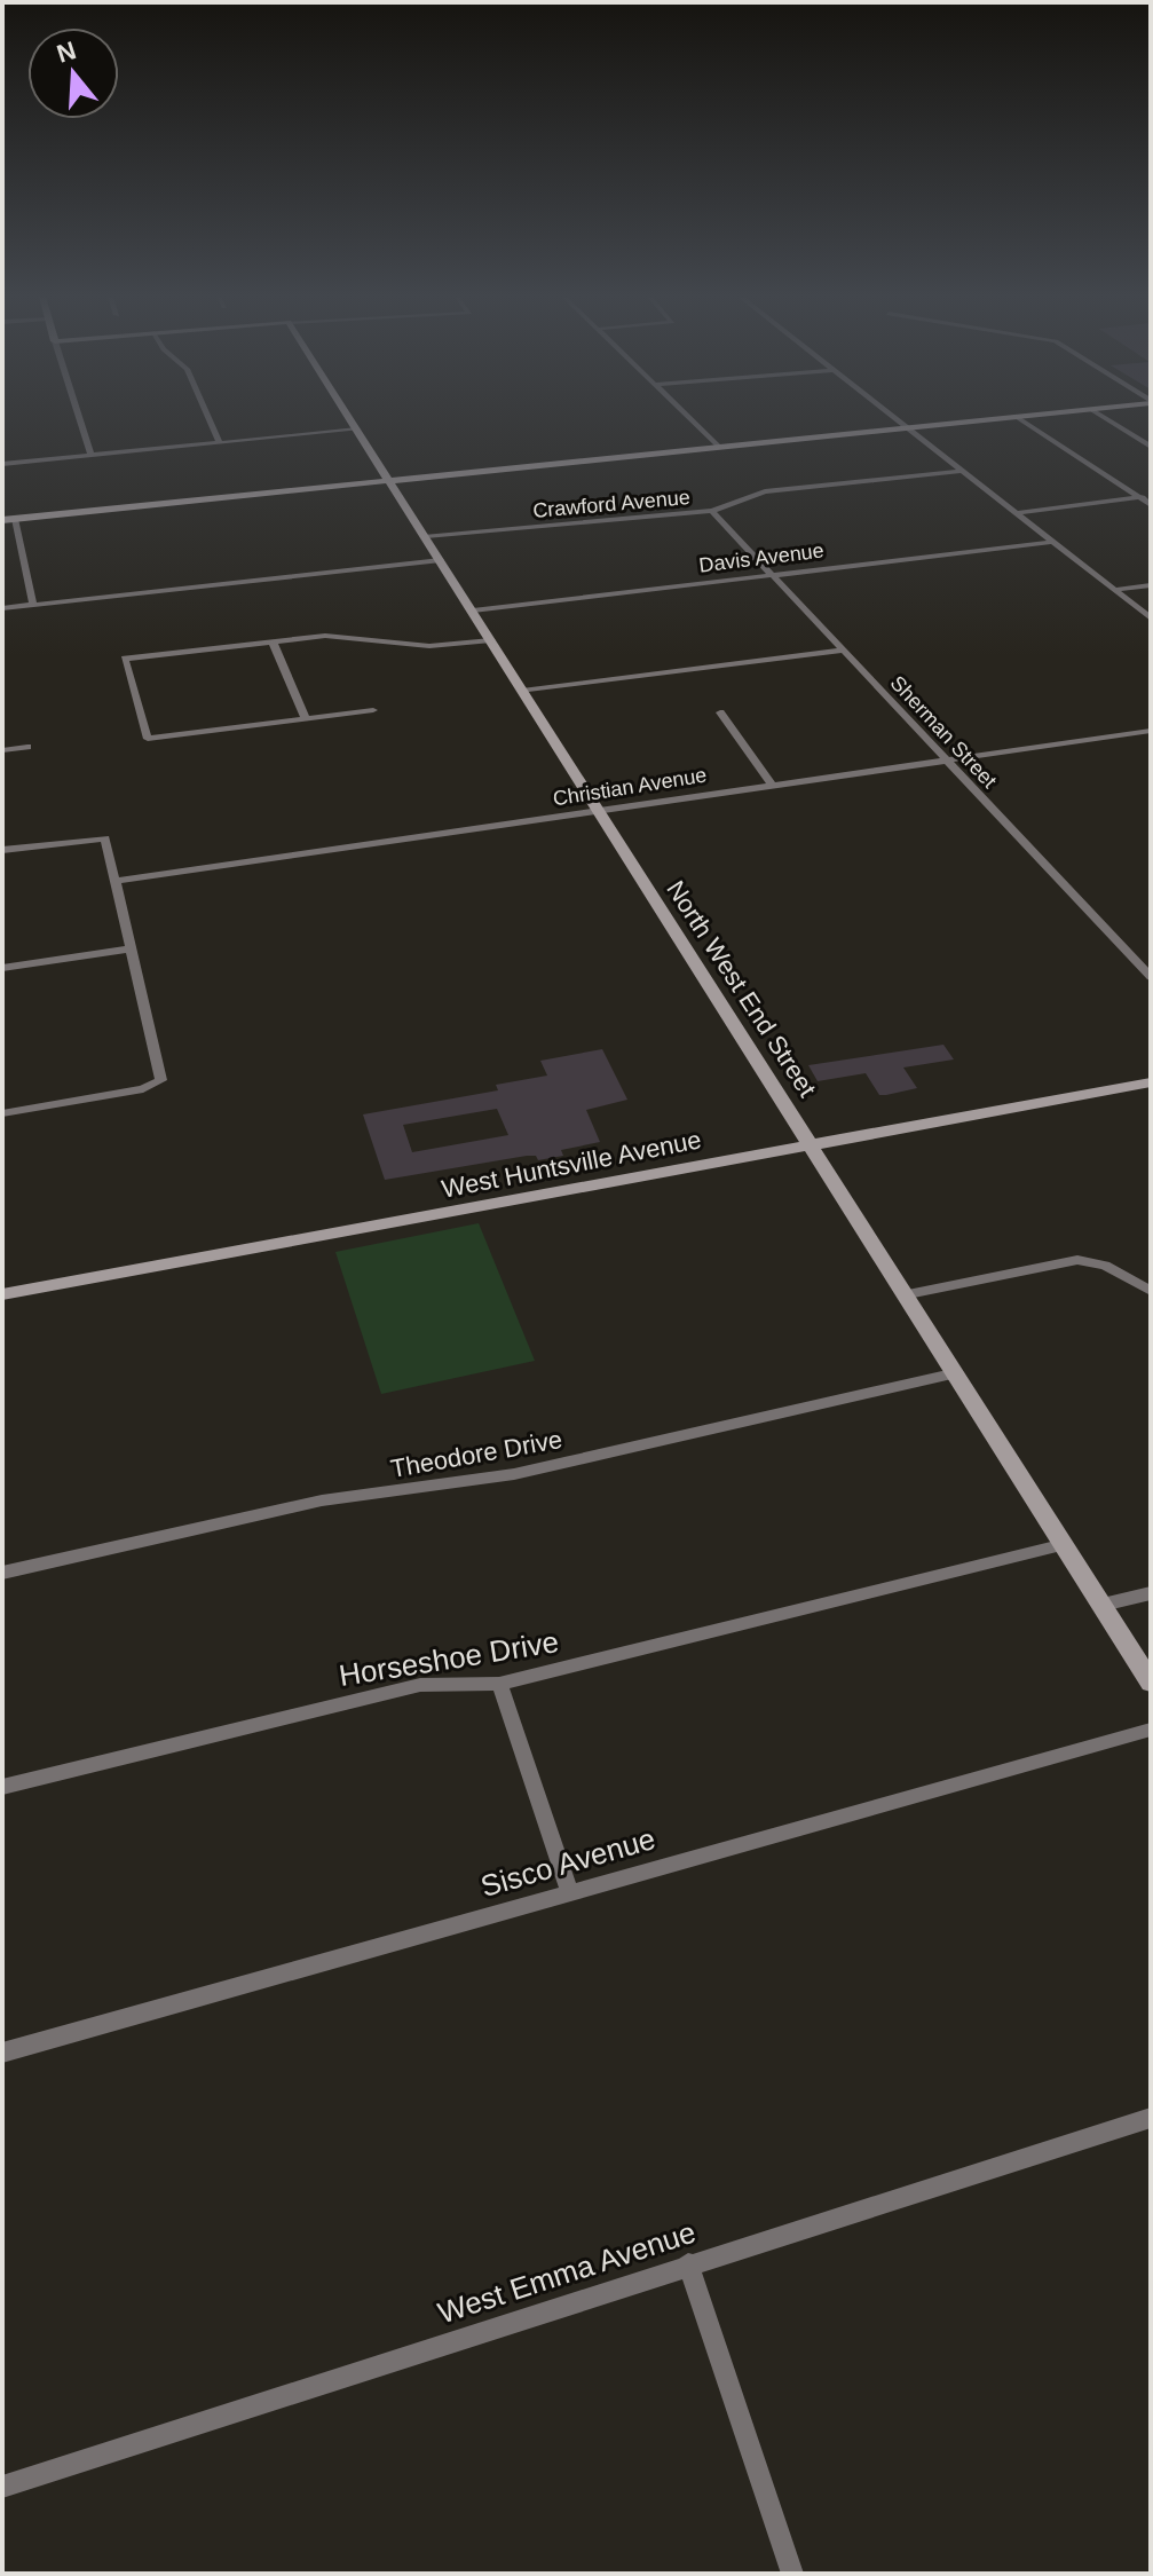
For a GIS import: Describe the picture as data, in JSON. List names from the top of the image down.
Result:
{
  "streets": {
    "street": [
      "Crawford Avenue",
      "Davis Avenue",
      "Sherman Street",
      "Christian Avenue",
      "North West End Street",
      "West Huntsville Avenue",
      "Theodore Drive",
      "Horseshoe Drive",
      "Sisco Avenue",
      "West Emma Avenue"
    ]
  },
  "crossings": [
    ["Crawford Avenue", "Sherman Street"],
    ["Crawford Avenue", "North West End Street"],
    ["Davis Avenue", "Sherman Street"],
    ["Davis Avenue", "North West End Street"],
    ["Sherman Street", "Christian Avenue"],
    ["Christian Avenue", "North West End Street"],
    ["North West End Street", "West Huntsville Avenue"],
    ["North West End Street", "Theodore Drive"],
    ["North West End Street", "Horseshoe Drive"]
  ],
  "north": "top"
}
